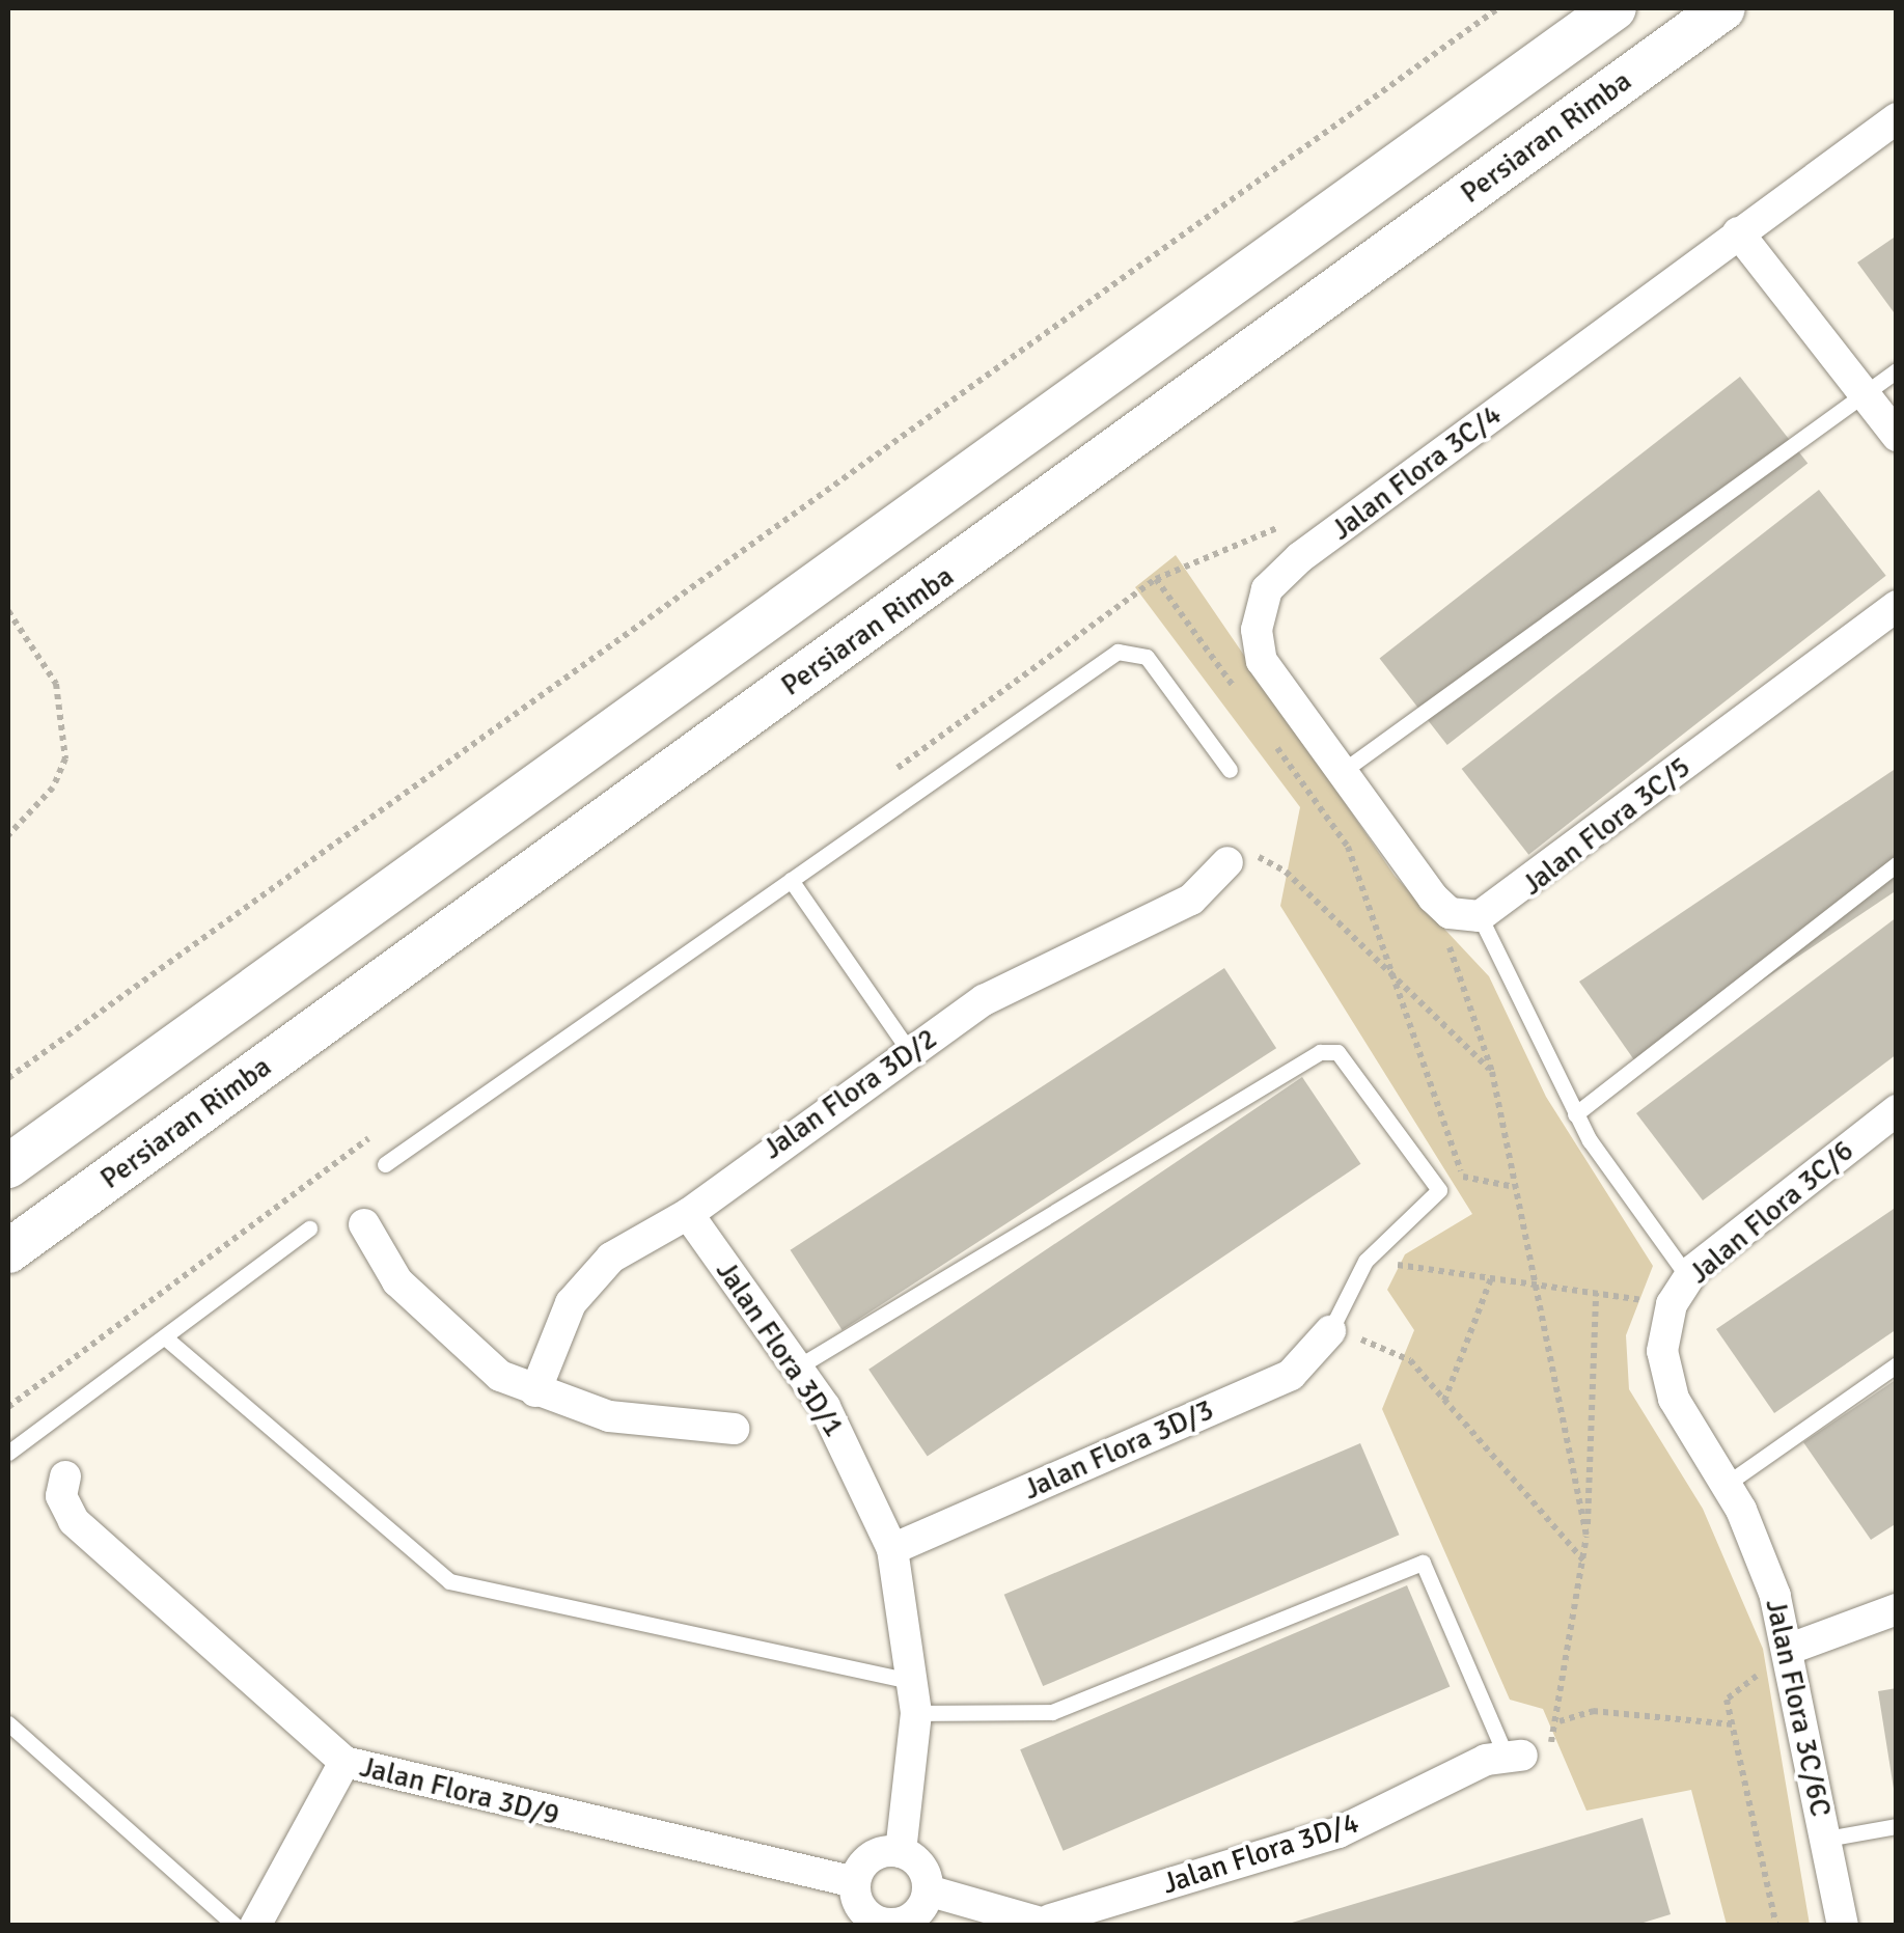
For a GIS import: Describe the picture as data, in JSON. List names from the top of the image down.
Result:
{
  "streets": {
    "street": [
      "Persiaran Rimba",
      "Jalan Flora 3C/4",
      "Jalan Flora 3C/5",
      "Jalan Flora 3D/2",
      "Jalan Flora 3C/6",
      "Jalan Flora 3D/1",
      "Jalan Flora 3D/3",
      "Jalan Flora 3C/6C",
      "Jalan Flora 3D/9",
      "Jalan Flora 3D/4"
    ]
  },
  "crossings": [
    ["Jalan Flora 3D/2", "Jalan Flora 3D/1"],
    ["Jalan Flora 3C/6", "Jalan Flora 3C/6C"],
    ["Jalan Flora 3D/1", "Jalan Flora 3D/3"],
    ["Jalan Flora 3D/1", "Jalan Flora 3D/9"]
  ]
}
